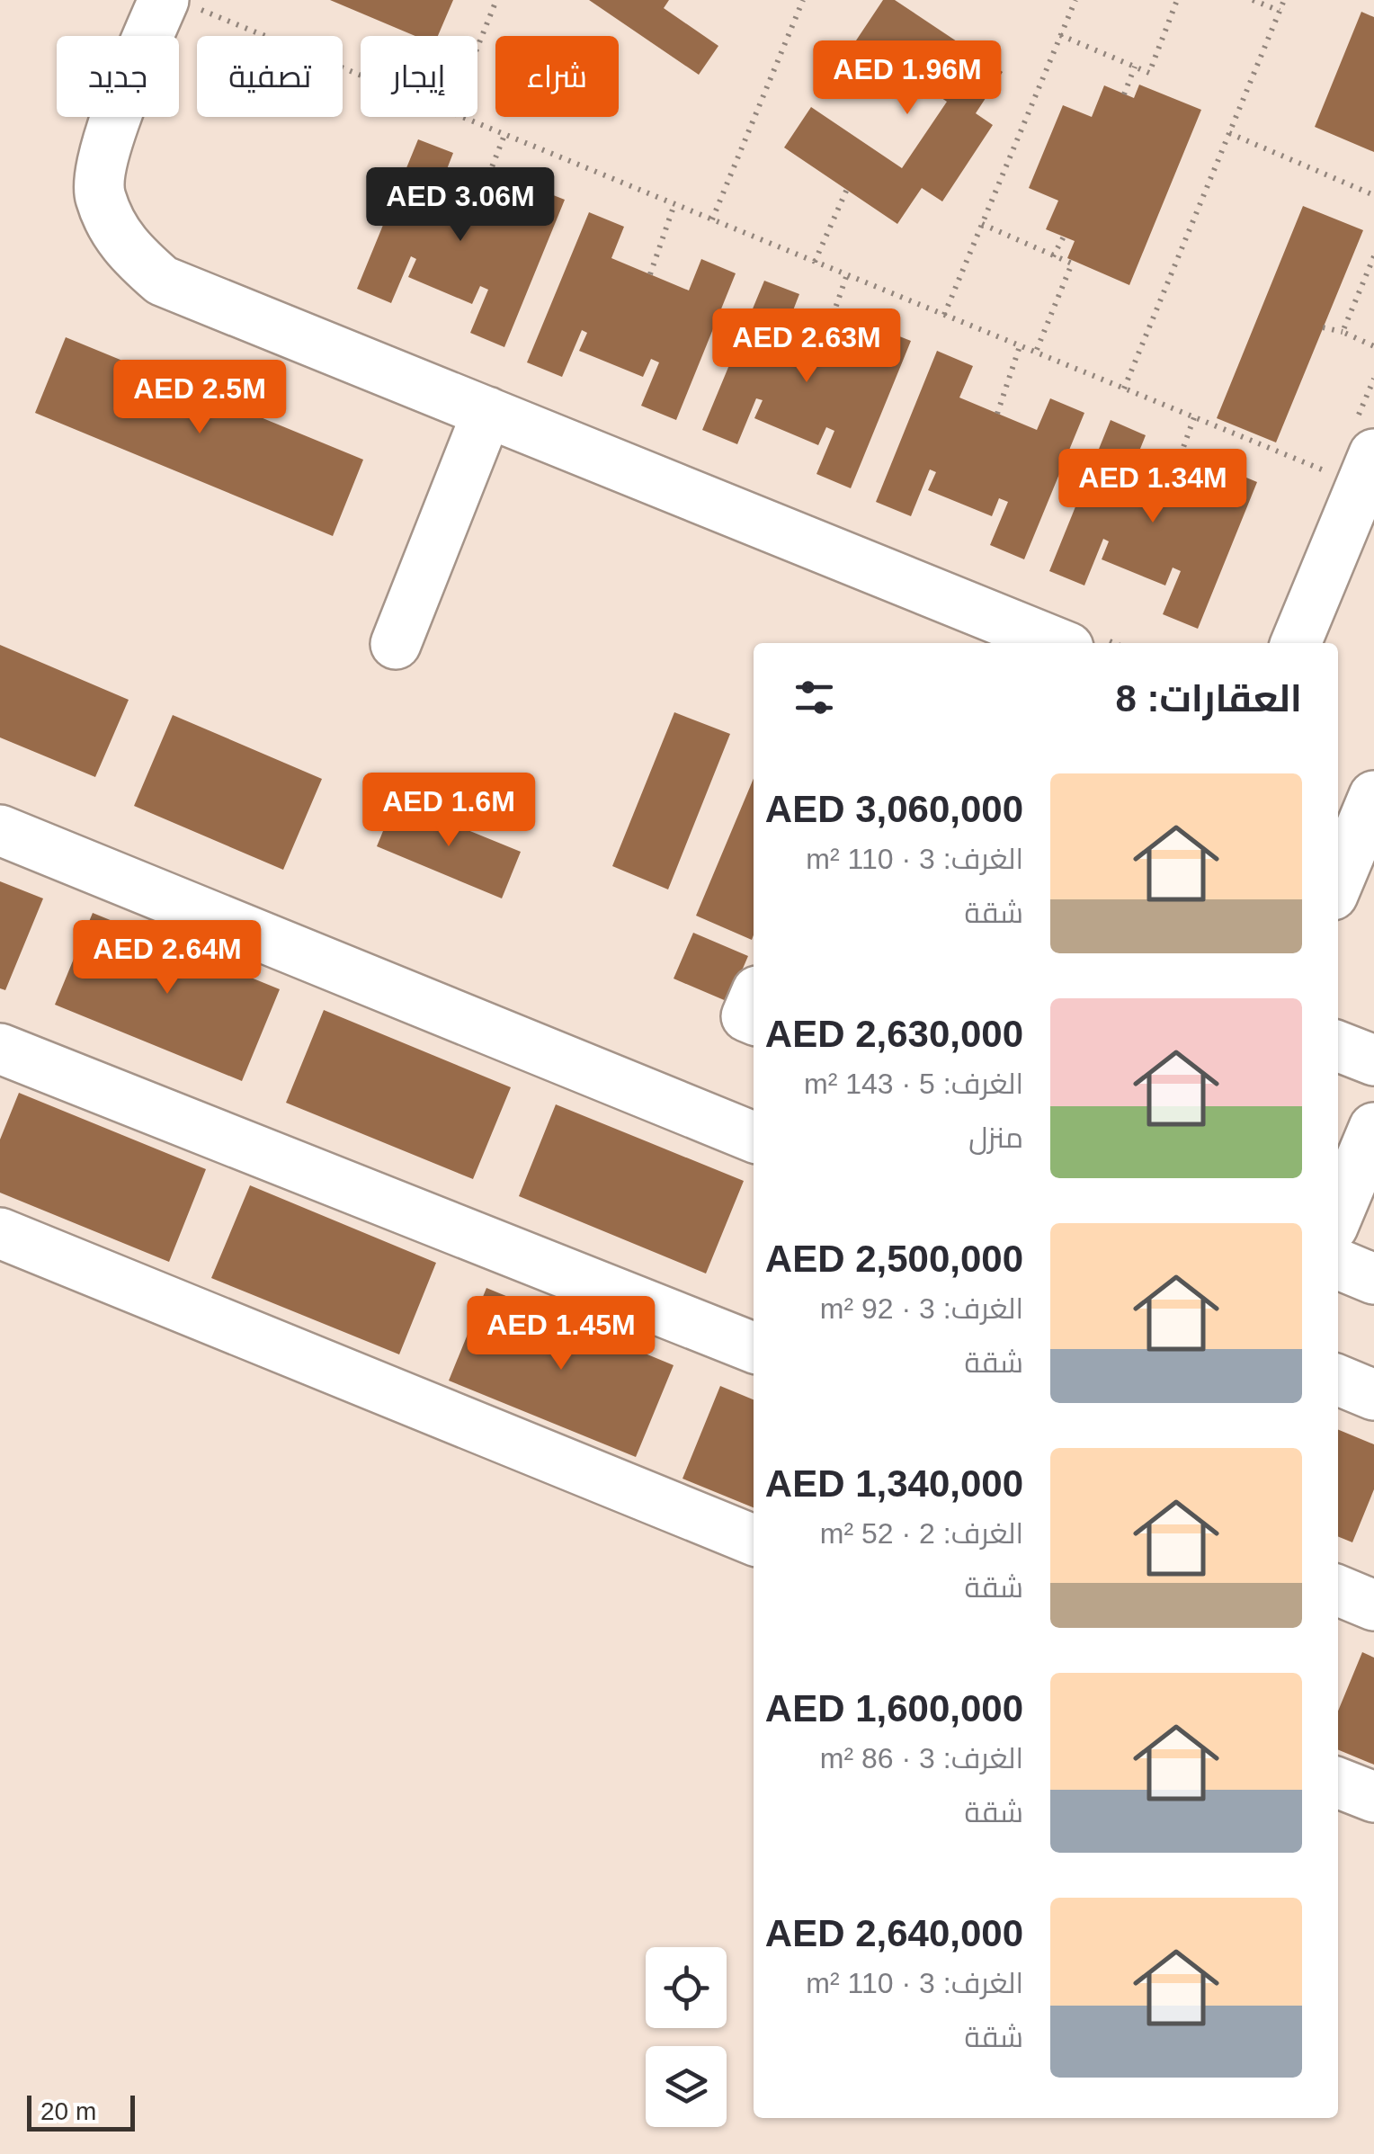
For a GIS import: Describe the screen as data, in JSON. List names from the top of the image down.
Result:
{
  "scale_bar": "20 m",
  "page": {
    "chip": [
      "شراء",
      "إيجار",
      "تصفية",
      "جديد"
    ],
    "price": [
      "AED 1.96M",
      "AED 3.06M",
      "AED 2.63M",
      "AED 2.5M",
      "AED 1.34M",
      "AED 1.6M",
      "AED 2.64M",
      "AED 1.45M"
    ],
    "heading": "العقارات: 8",
    "list": [
      {
        "name": "AED 3,060,000",
        "note": "الغرف: 3 · 110 m² · شقة"
      },
      {
        "name": "AED 2,630,000",
        "note": "الغرف: 5 · 143 m² · منزل"
      },
      {
        "name": "AED 2,500,000",
        "note": "الغرف: 3 · 92 m² · شقة"
      },
      {
        "name": "AED 1,340,000",
        "note": "الغرف: 2 · 52 m² · شقة"
      },
      {
        "name": "AED 1,600,000",
        "note": "الغرف: 3 · 86 m² · شقة"
      },
      {
        "name": "AED 2,640,000",
        "note": "الغرف: 3 · 110 m² · شقة"
      }
    ],
    "scale": "20 m"
  }
}
